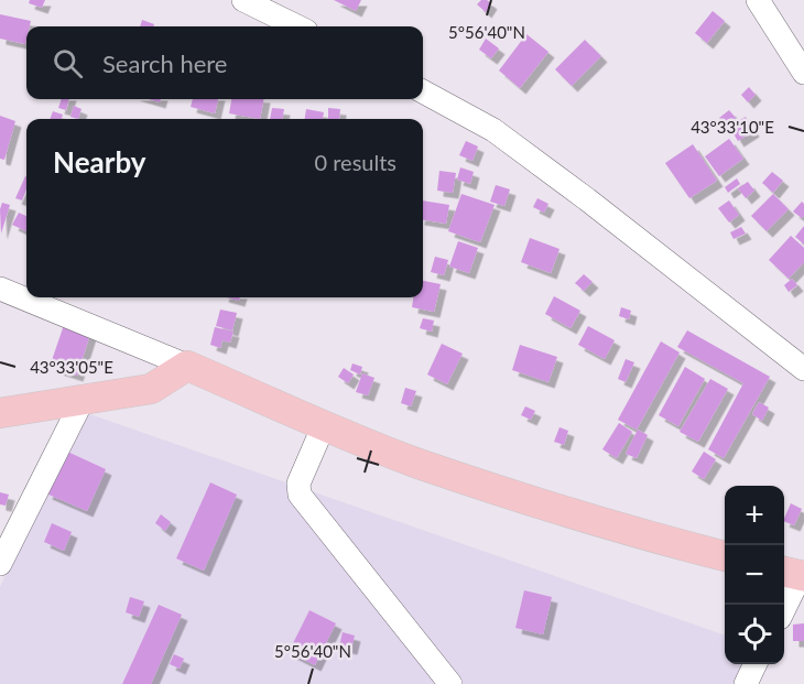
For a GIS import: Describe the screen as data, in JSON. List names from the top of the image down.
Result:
{
  "page": {
    "search": "Search here",
    "heading": ["Nearby", "0 results"],
    "map_buttons": ["+", "−"]
  },
  "coordinates": ["5°56'40\"N", "43°33'10\"E", "43°33'05\"E"]
}
